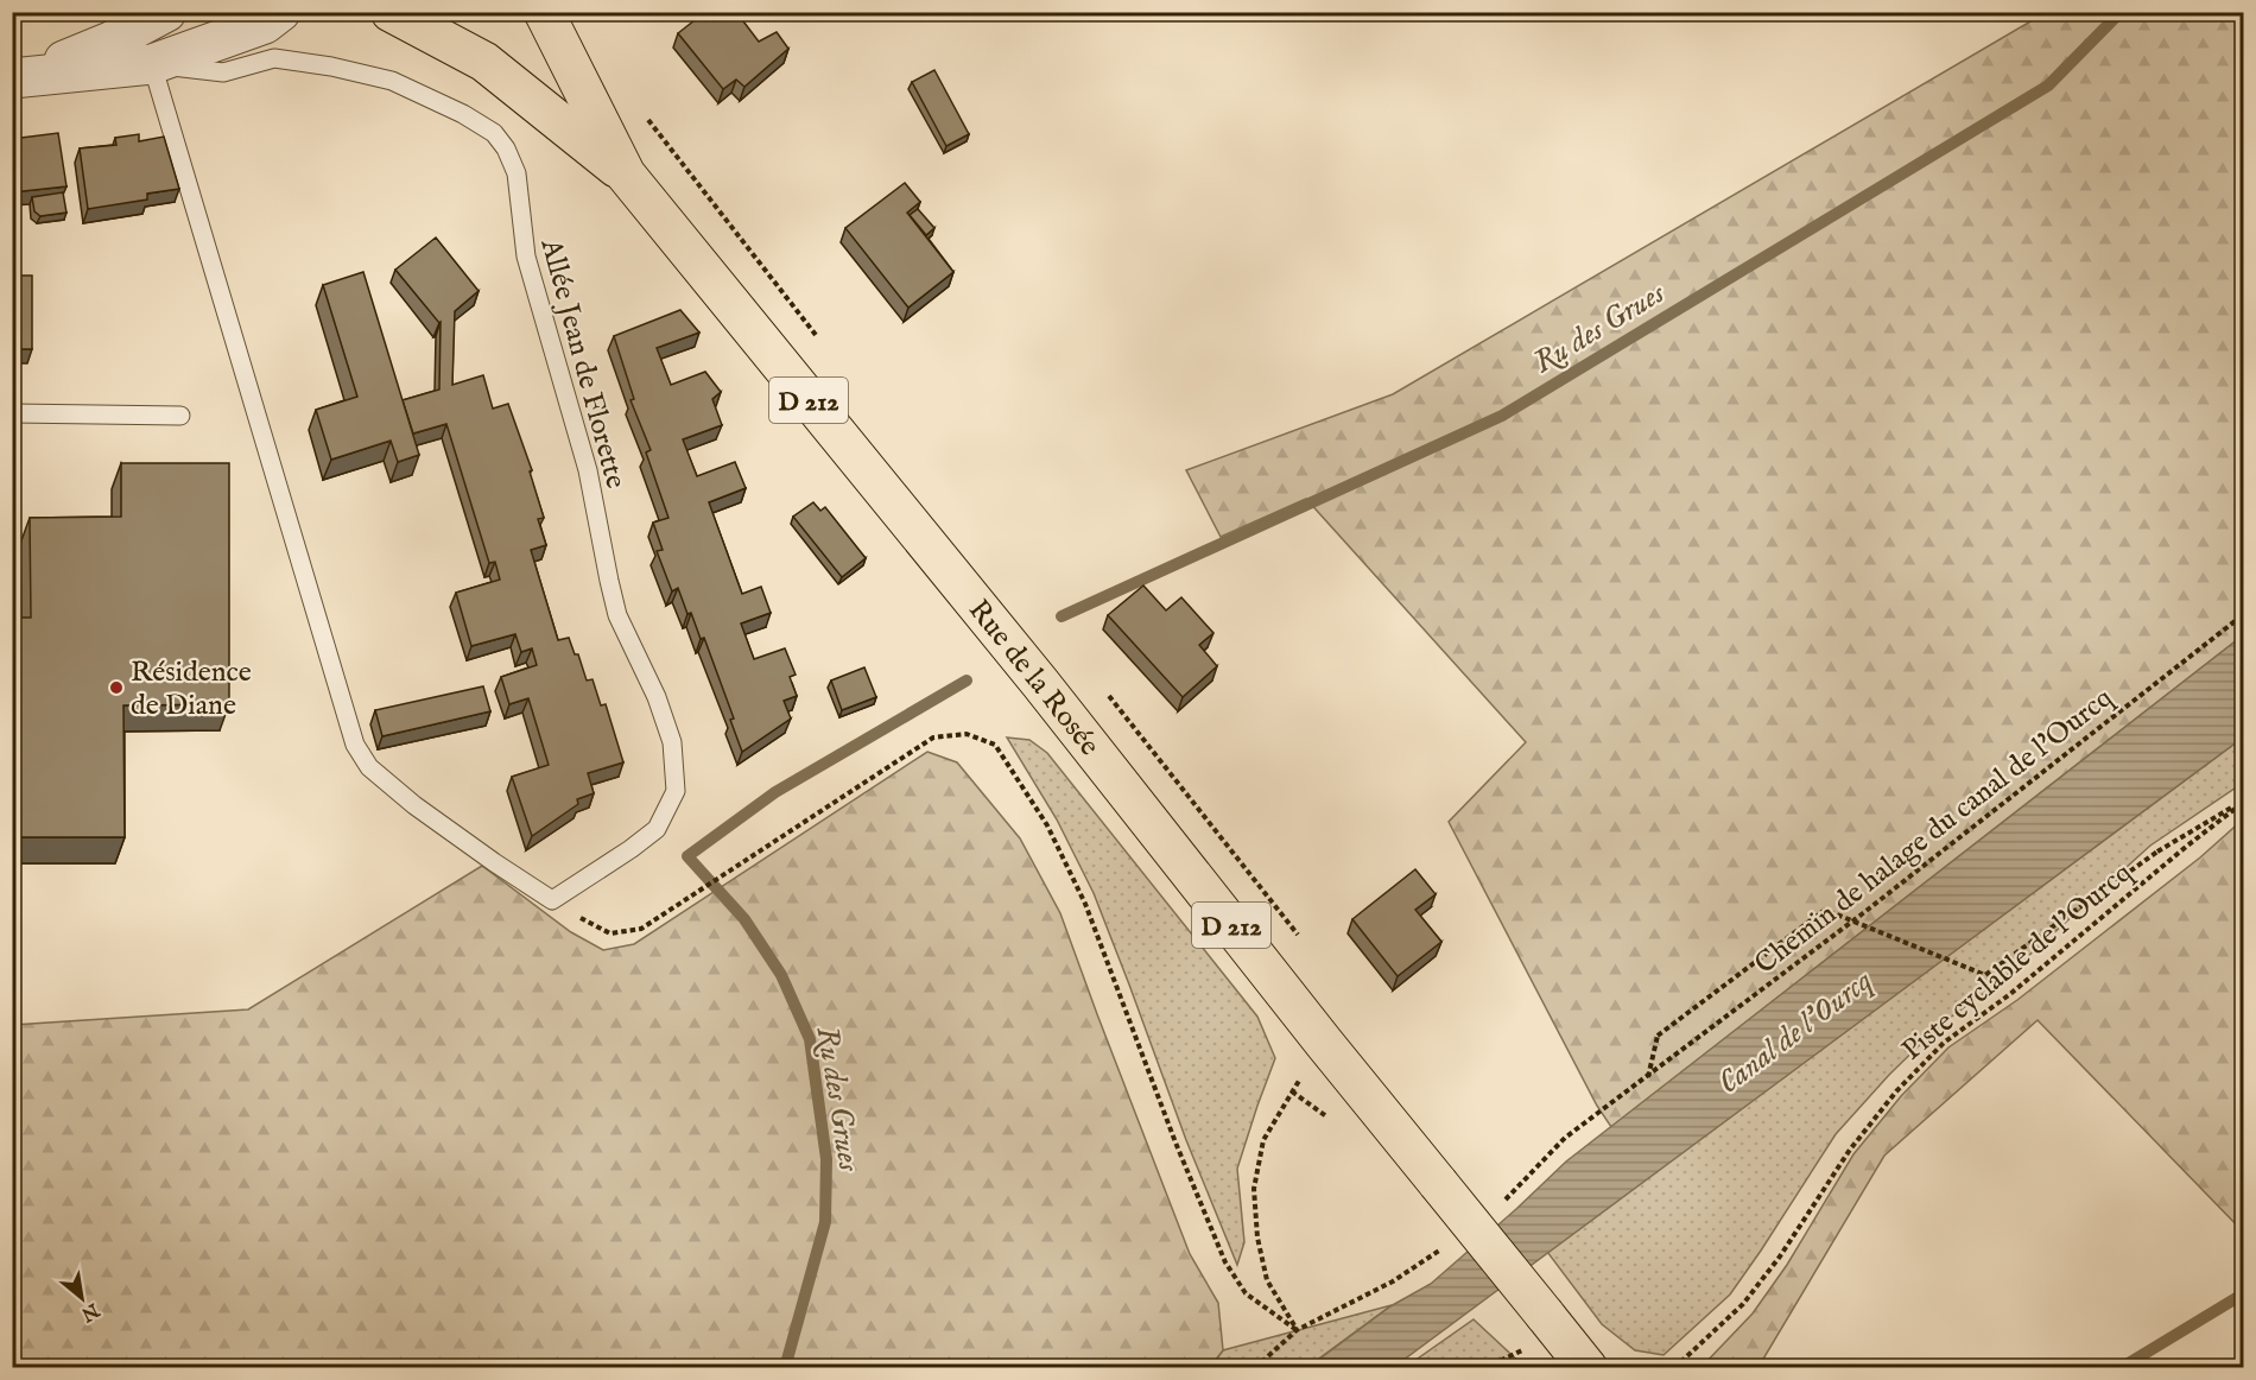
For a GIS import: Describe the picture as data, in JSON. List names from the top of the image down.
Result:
{
  "streets": {
    "main road": ["D 212", "Rue de la Rosée"],
    "lane": ["Allée Jean de Florette"],
    "path": ["Chemin de halage du canal de l'Ourcq", "Piste cyclable de l'Ourcq"]
  },
  "crossings": [
    ["Chemin de halage du canal de l'Ourcq", "Piste cyclable de l'Ourcq"]
  ],
  "water": ["Ru des Grues", "Canal de l'Ourcq"],
  "places": ["Résidence de Diane"],
  "north": "bottom right"
}
